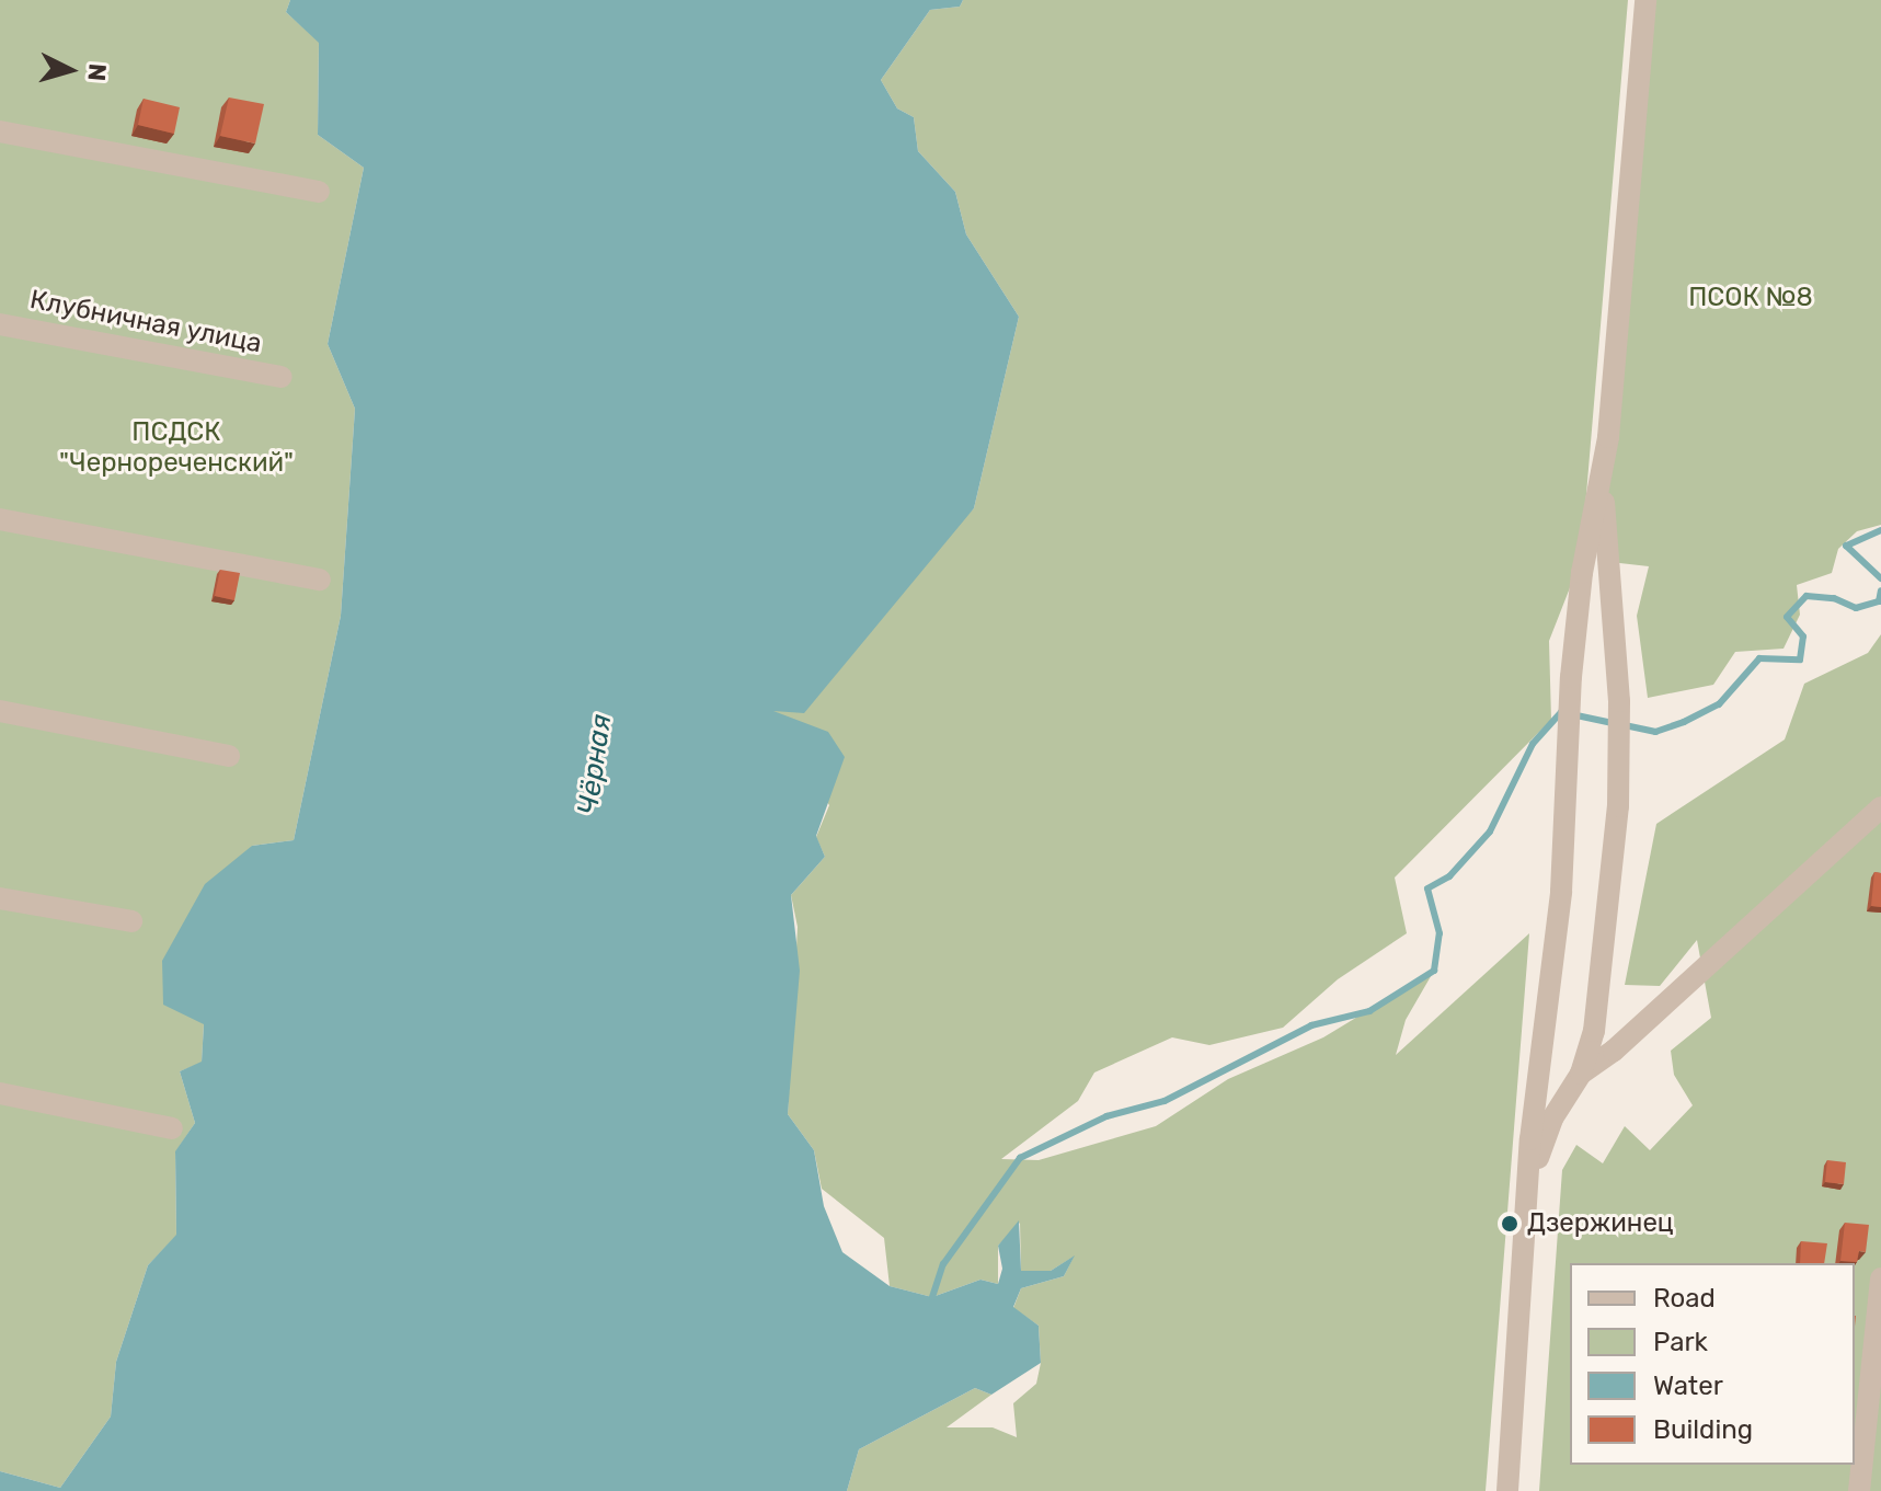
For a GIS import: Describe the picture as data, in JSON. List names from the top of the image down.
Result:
{
  "streets": {
    "street": ["Клубничная улица"]
  },
  "water": ["Чёрная"],
  "parks": ["ПСОК №8", "ПСДСК \"Чернореченский\""],
  "places": ["Дзержинец"],
  "legend": [
    "Road",
    "Park",
    "Water",
    "Building"
  ],
  "north": "right"
}
